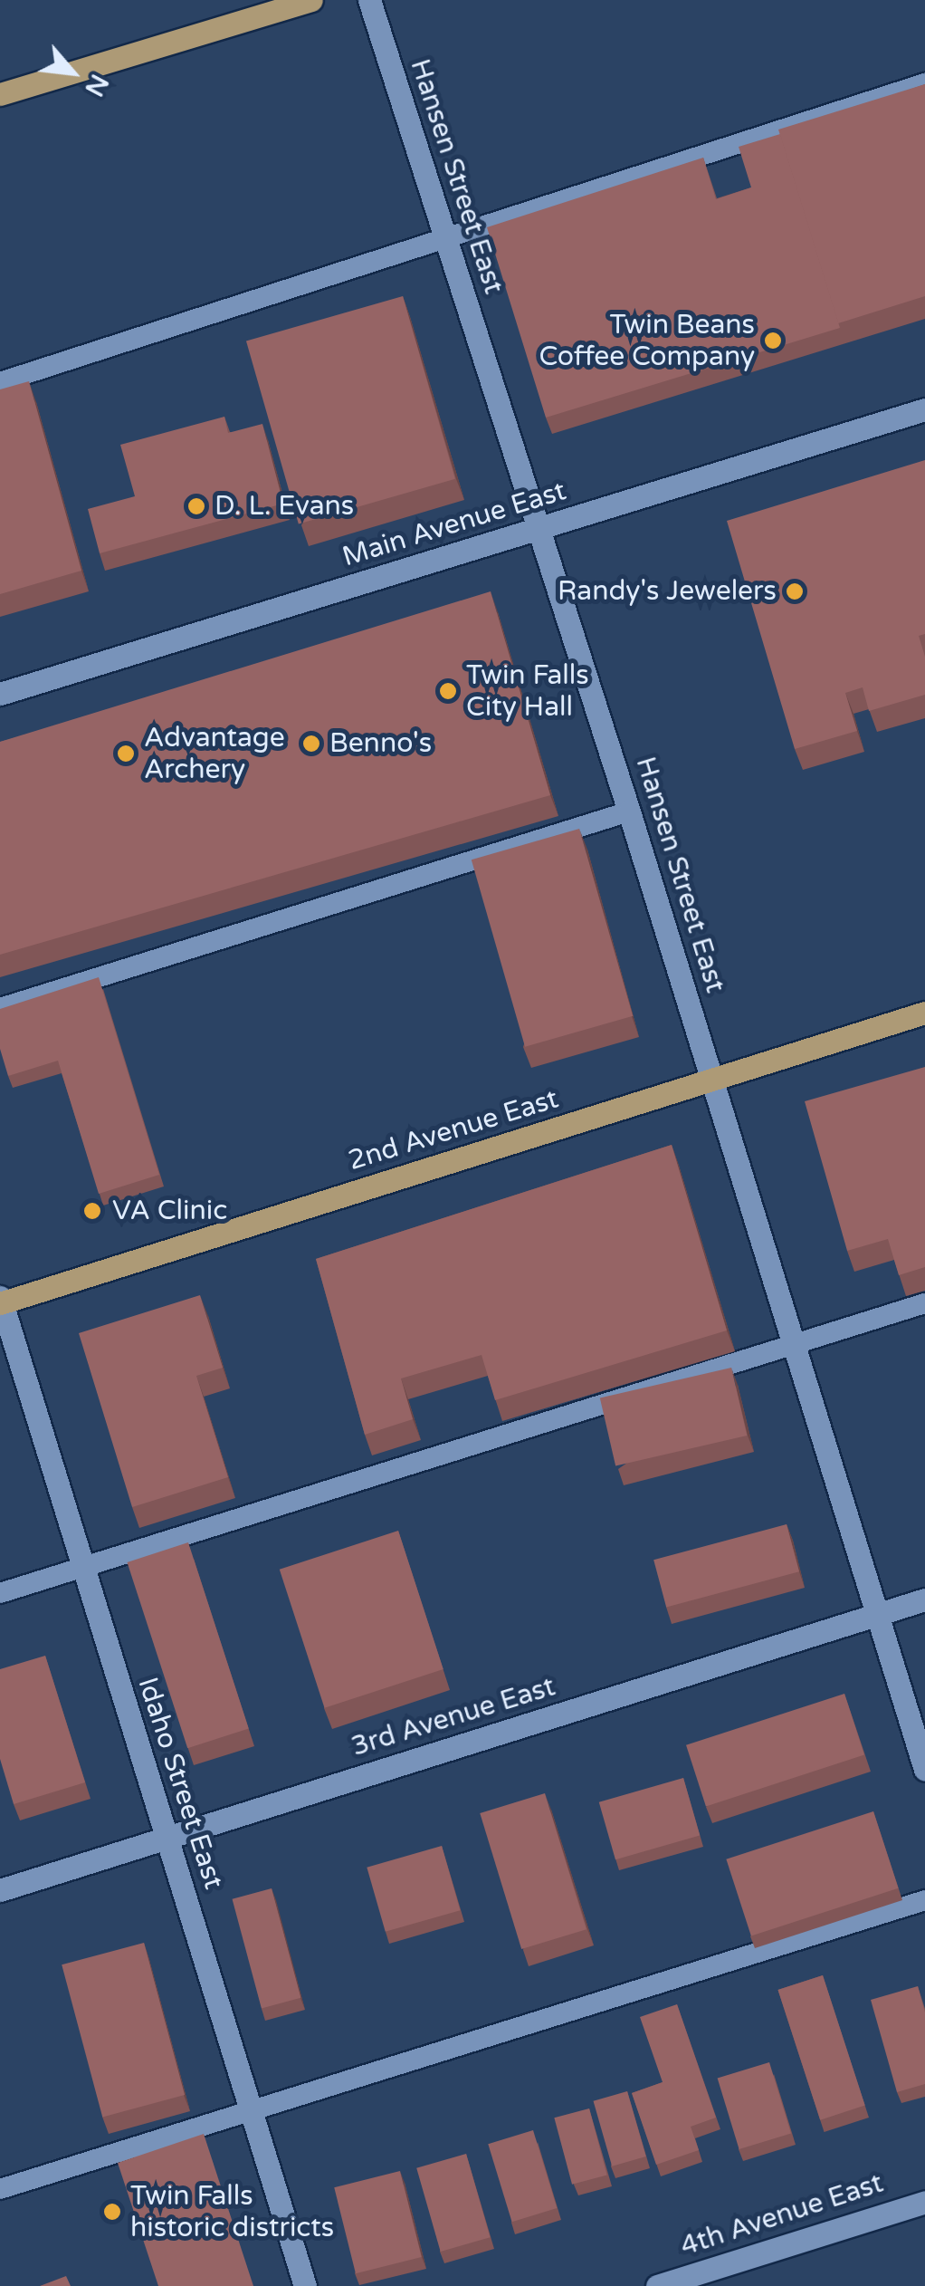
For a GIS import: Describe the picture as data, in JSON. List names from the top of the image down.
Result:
{
  "streets": {
    "main road": ["2nd Avenue East"],
    "street": [
      "Hansen Street East",
      "Main Avenue East",
      "3rd Avenue East",
      "Idaho Street East",
      "4th Avenue East"
    ]
  },
  "crossings": [
    ["Hansen Street East", "Main Avenue East"],
    ["Hansen Street East", "2nd Avenue East"],
    ["Hansen Street East", "3rd Avenue East"],
    ["2nd Avenue East", "Idaho Street East"],
    ["3rd Avenue East", "Idaho Street East"]
  ],
  "places": [
    "Twin Beans Coffee Company",
    "D. L. Evans",
    "Randy's Jewelers",
    "Twin Falls City Hall",
    "Benno's",
    "Advantage Archery",
    "VA Clinic",
    "Twin Falls historic districts"
  ],
  "north": "bottom right"
}
